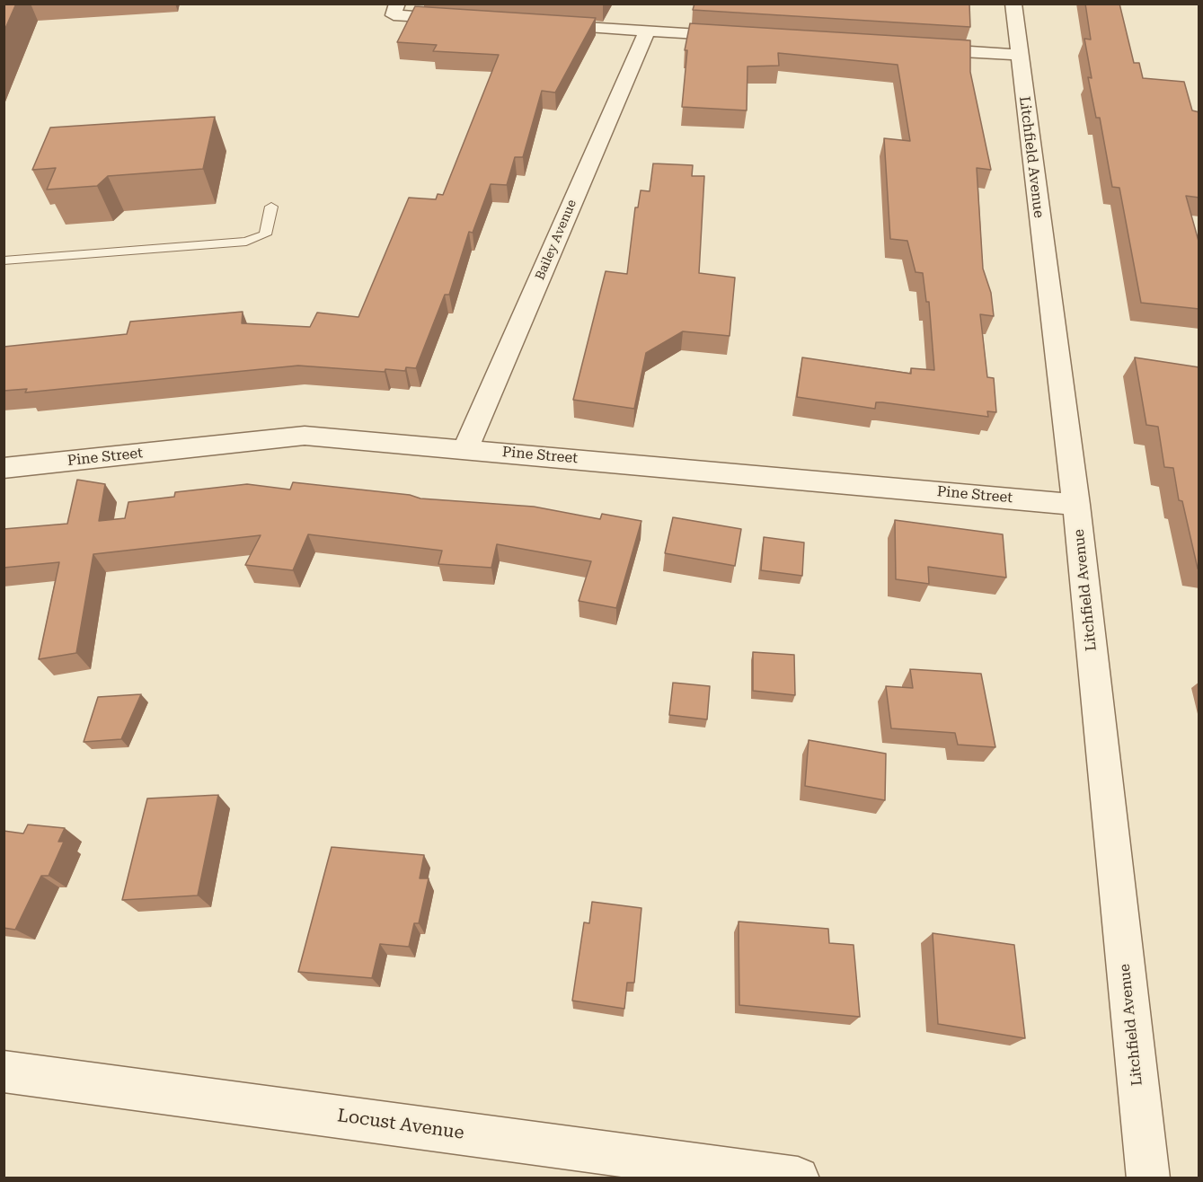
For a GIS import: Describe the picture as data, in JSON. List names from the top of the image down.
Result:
{
  "streets": {
    "street": [
      "Litchfield Avenue",
      "Bailey Avenue",
      "Pine Street",
      "Locust Avenue"
    ]
  },
  "crossings": [
    ["Litchfield Avenue", "Pine Street"],
    ["Bailey Avenue", "Pine Street"]
  ]
}
